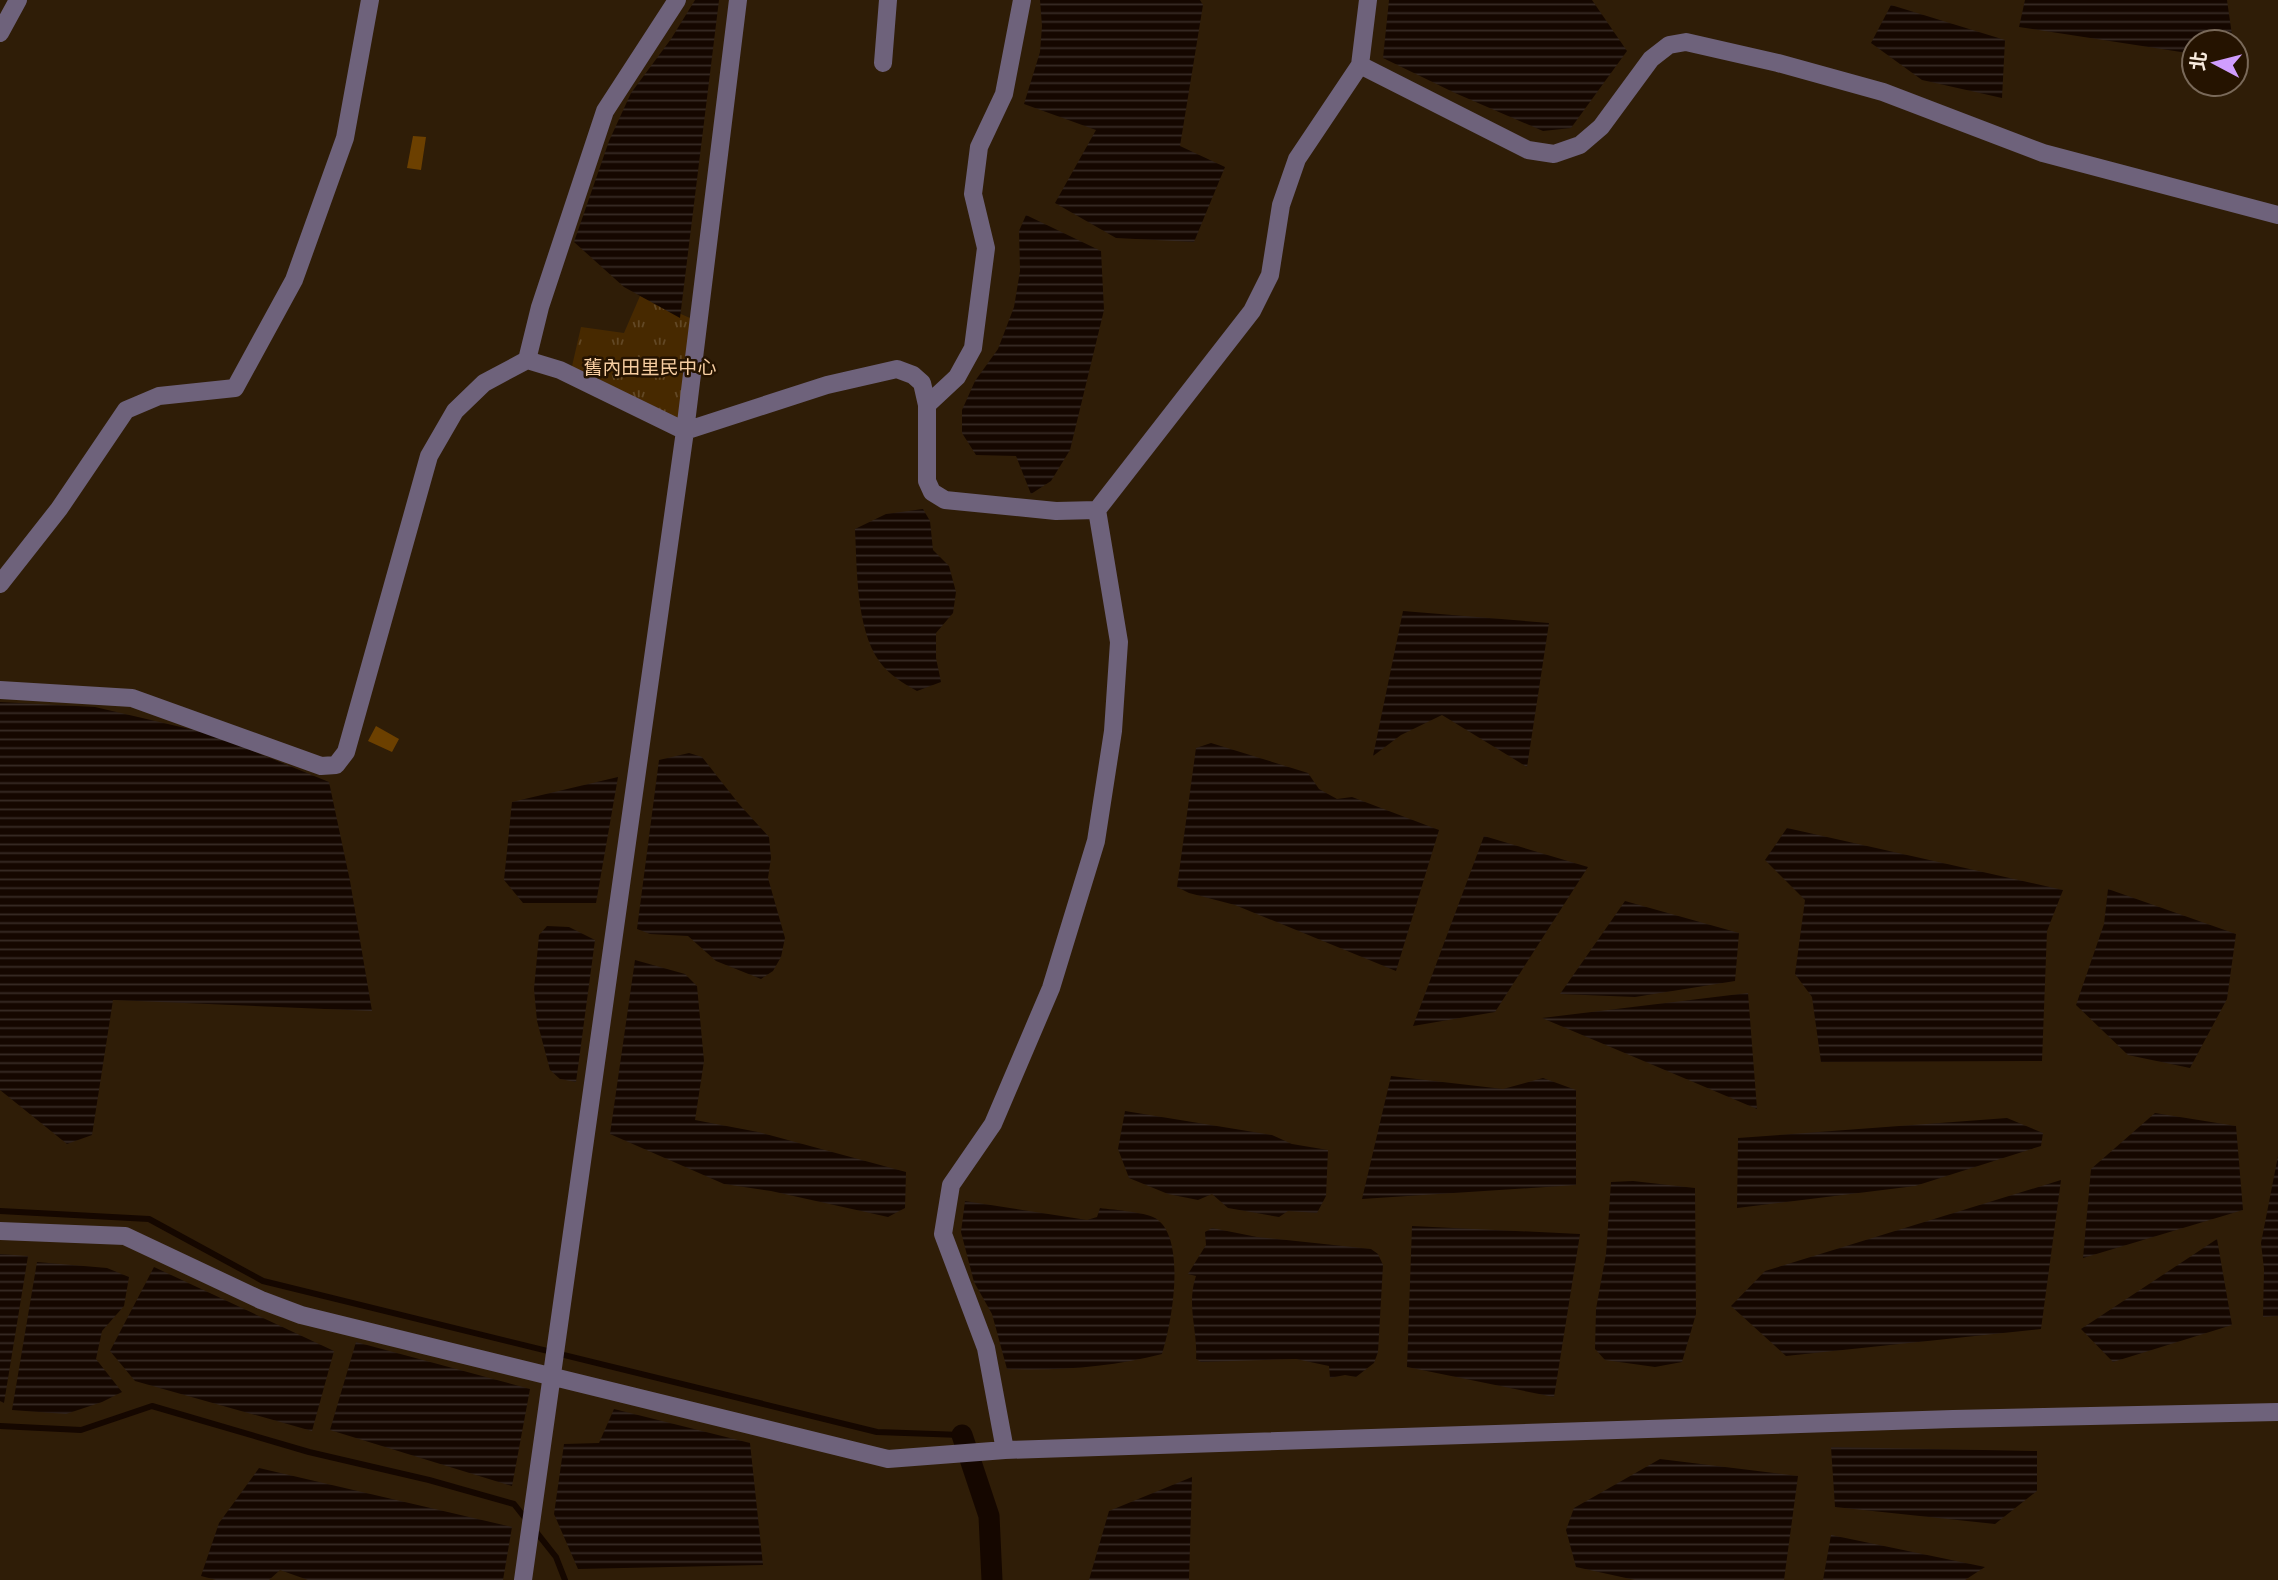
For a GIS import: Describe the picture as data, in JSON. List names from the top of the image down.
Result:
{
  "parks": ["舊內田里民中心"],
  "north": "left"
}
